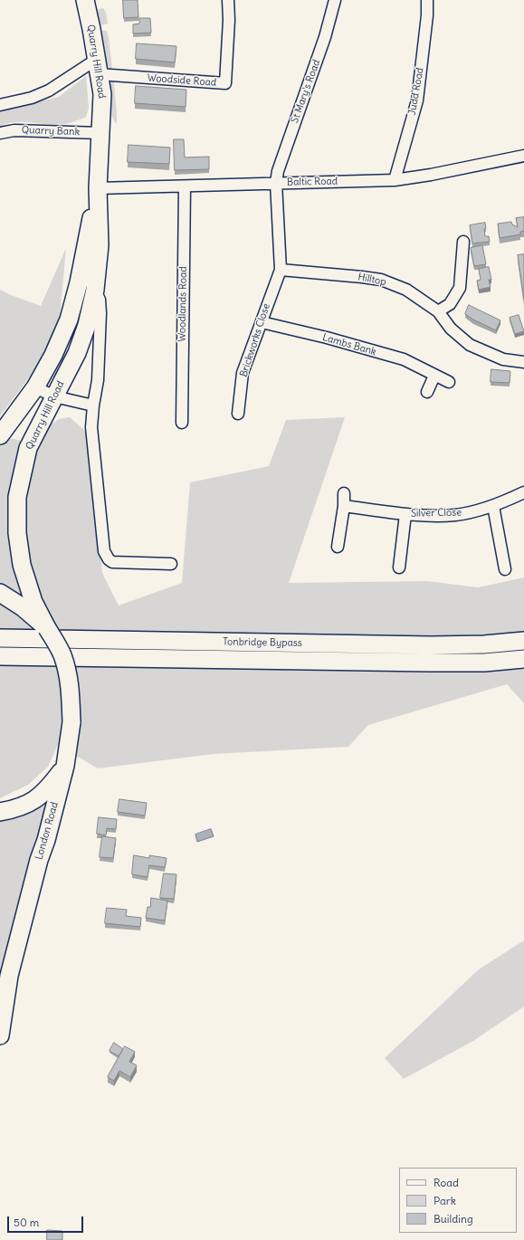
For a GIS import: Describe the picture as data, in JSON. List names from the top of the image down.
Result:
{
  "streets": {
    "highway": ["Quarry Hill Road", "Tonbridge Bypass", "London Road"],
    "street": [
      "Woodside Road",
      "St Mary's Road",
      "Judd Road",
      "Quarry Bank",
      "Baltic Road",
      "Hilltop",
      "Woodlands Road",
      "Brickworks Close",
      "Lambs Bank",
      "Silver Close"
    ]
  },
  "crossings": [
    ["Quarry Hill Road", "Woodside Road"],
    ["Quarry Hill Road", "Quarry Bank"],
    ["Quarry Hill Road", "Baltic Road"],
    ["Quarry Hill Road", "London Road"],
    ["St Mary's Road", "Baltic Road"],
    ["Judd Road", "Baltic Road"],
    ["Baltic Road", "Woodlands Road"],
    ["Hilltop", "Brickworks Close"],
    ["Brickworks Close", "Lambs Bank"]
  ],
  "legend": ["Road", "Park", "Building"],
  "scale_bar": "50 m"
}
